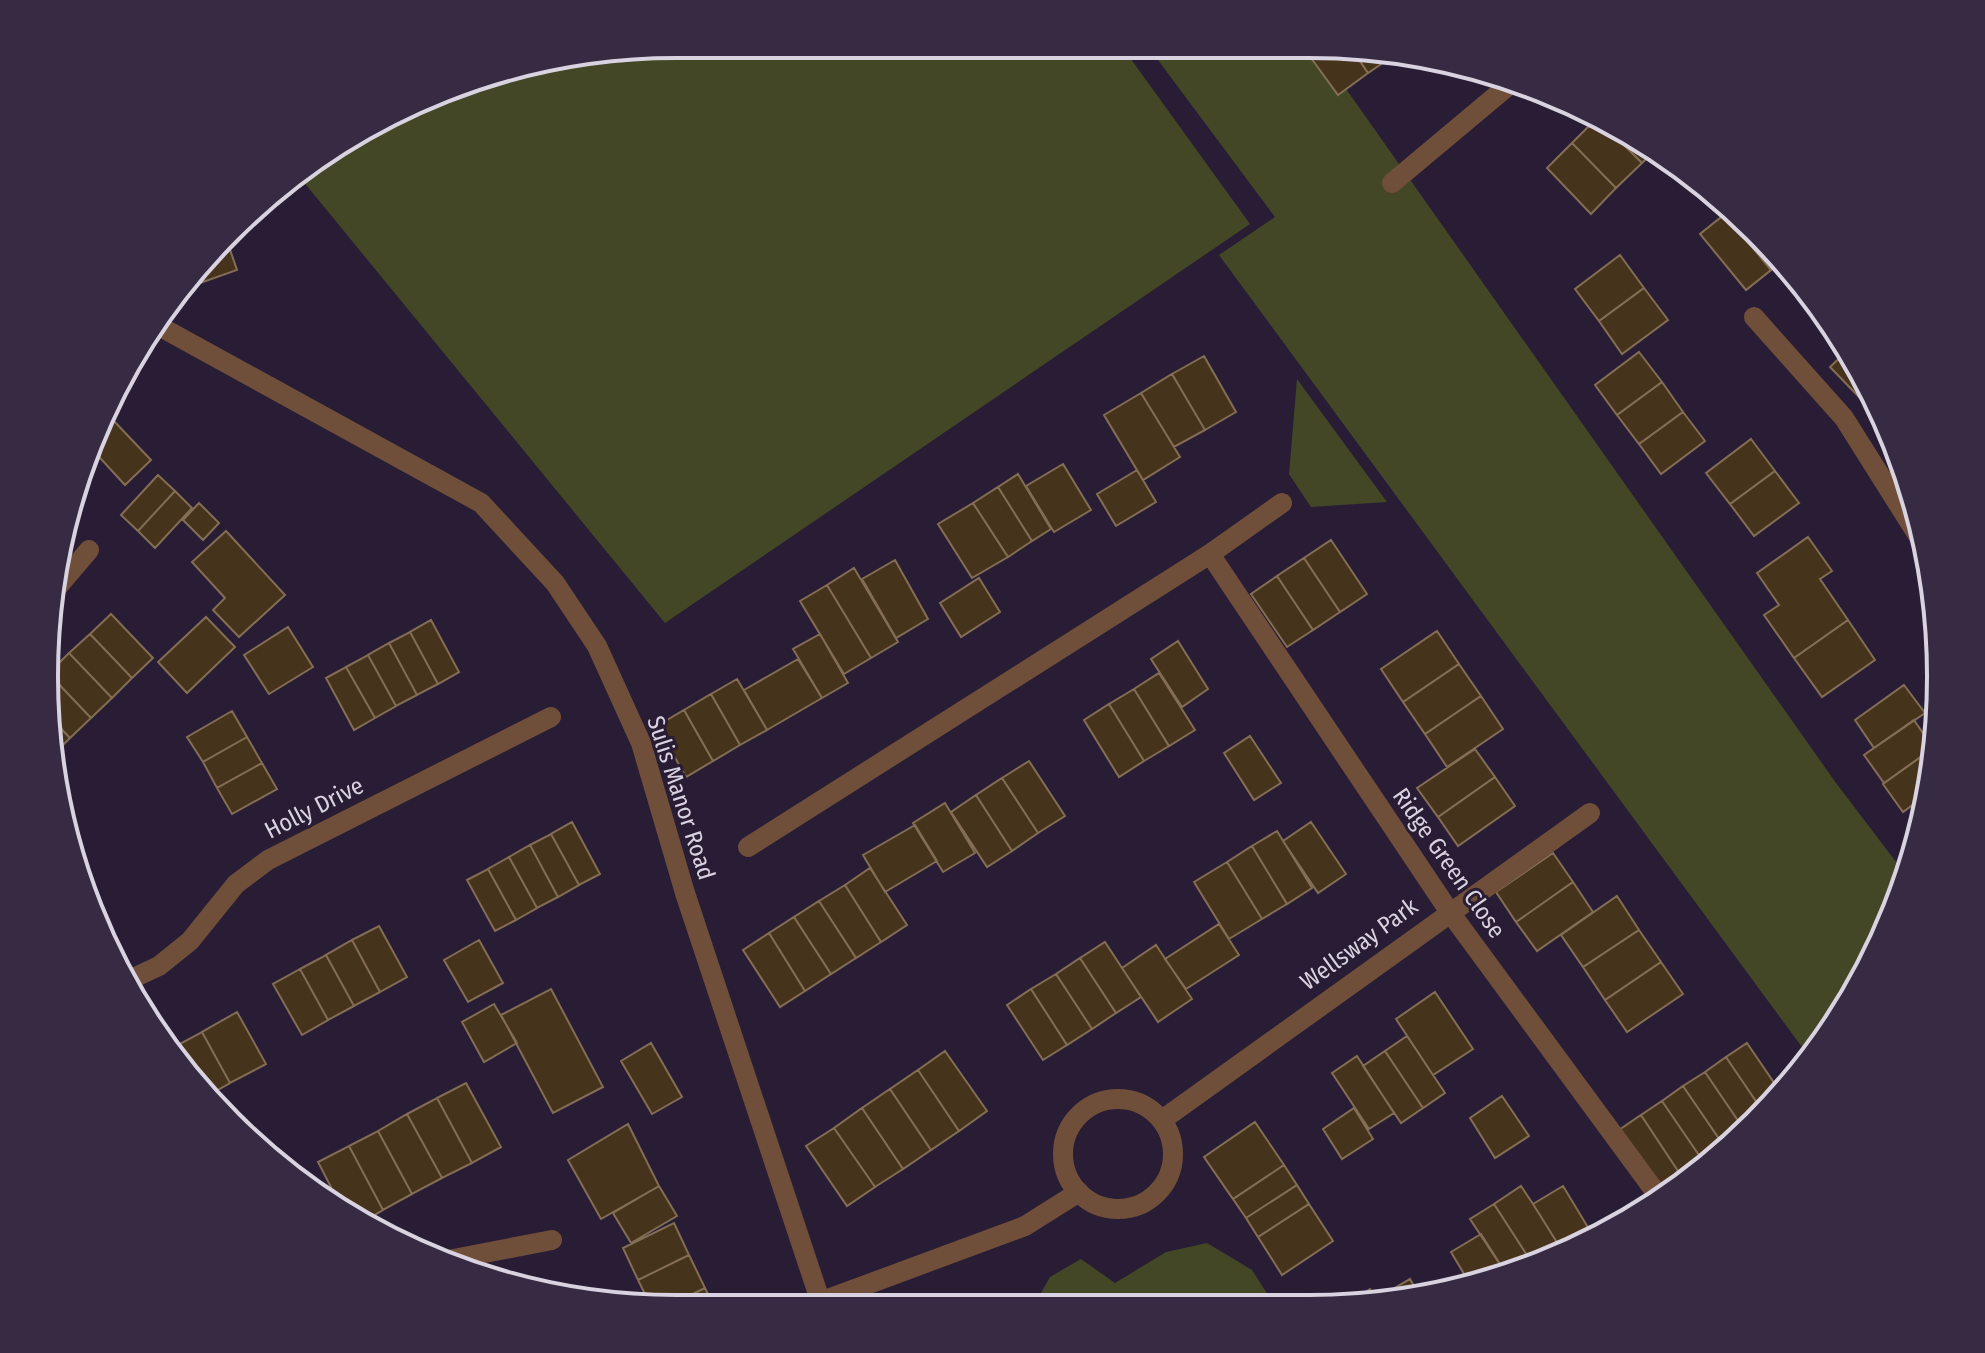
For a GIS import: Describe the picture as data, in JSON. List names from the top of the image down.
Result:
{
  "streets": {
    "street": [
      "Sulis Manor Road",
      "Holly Drive",
      "Ridge Green Close",
      "Wellsway Park"
    ]
  },
  "crossings": [
    ["Ridge Green Close", "Wellsway Park"]
  ]
}
